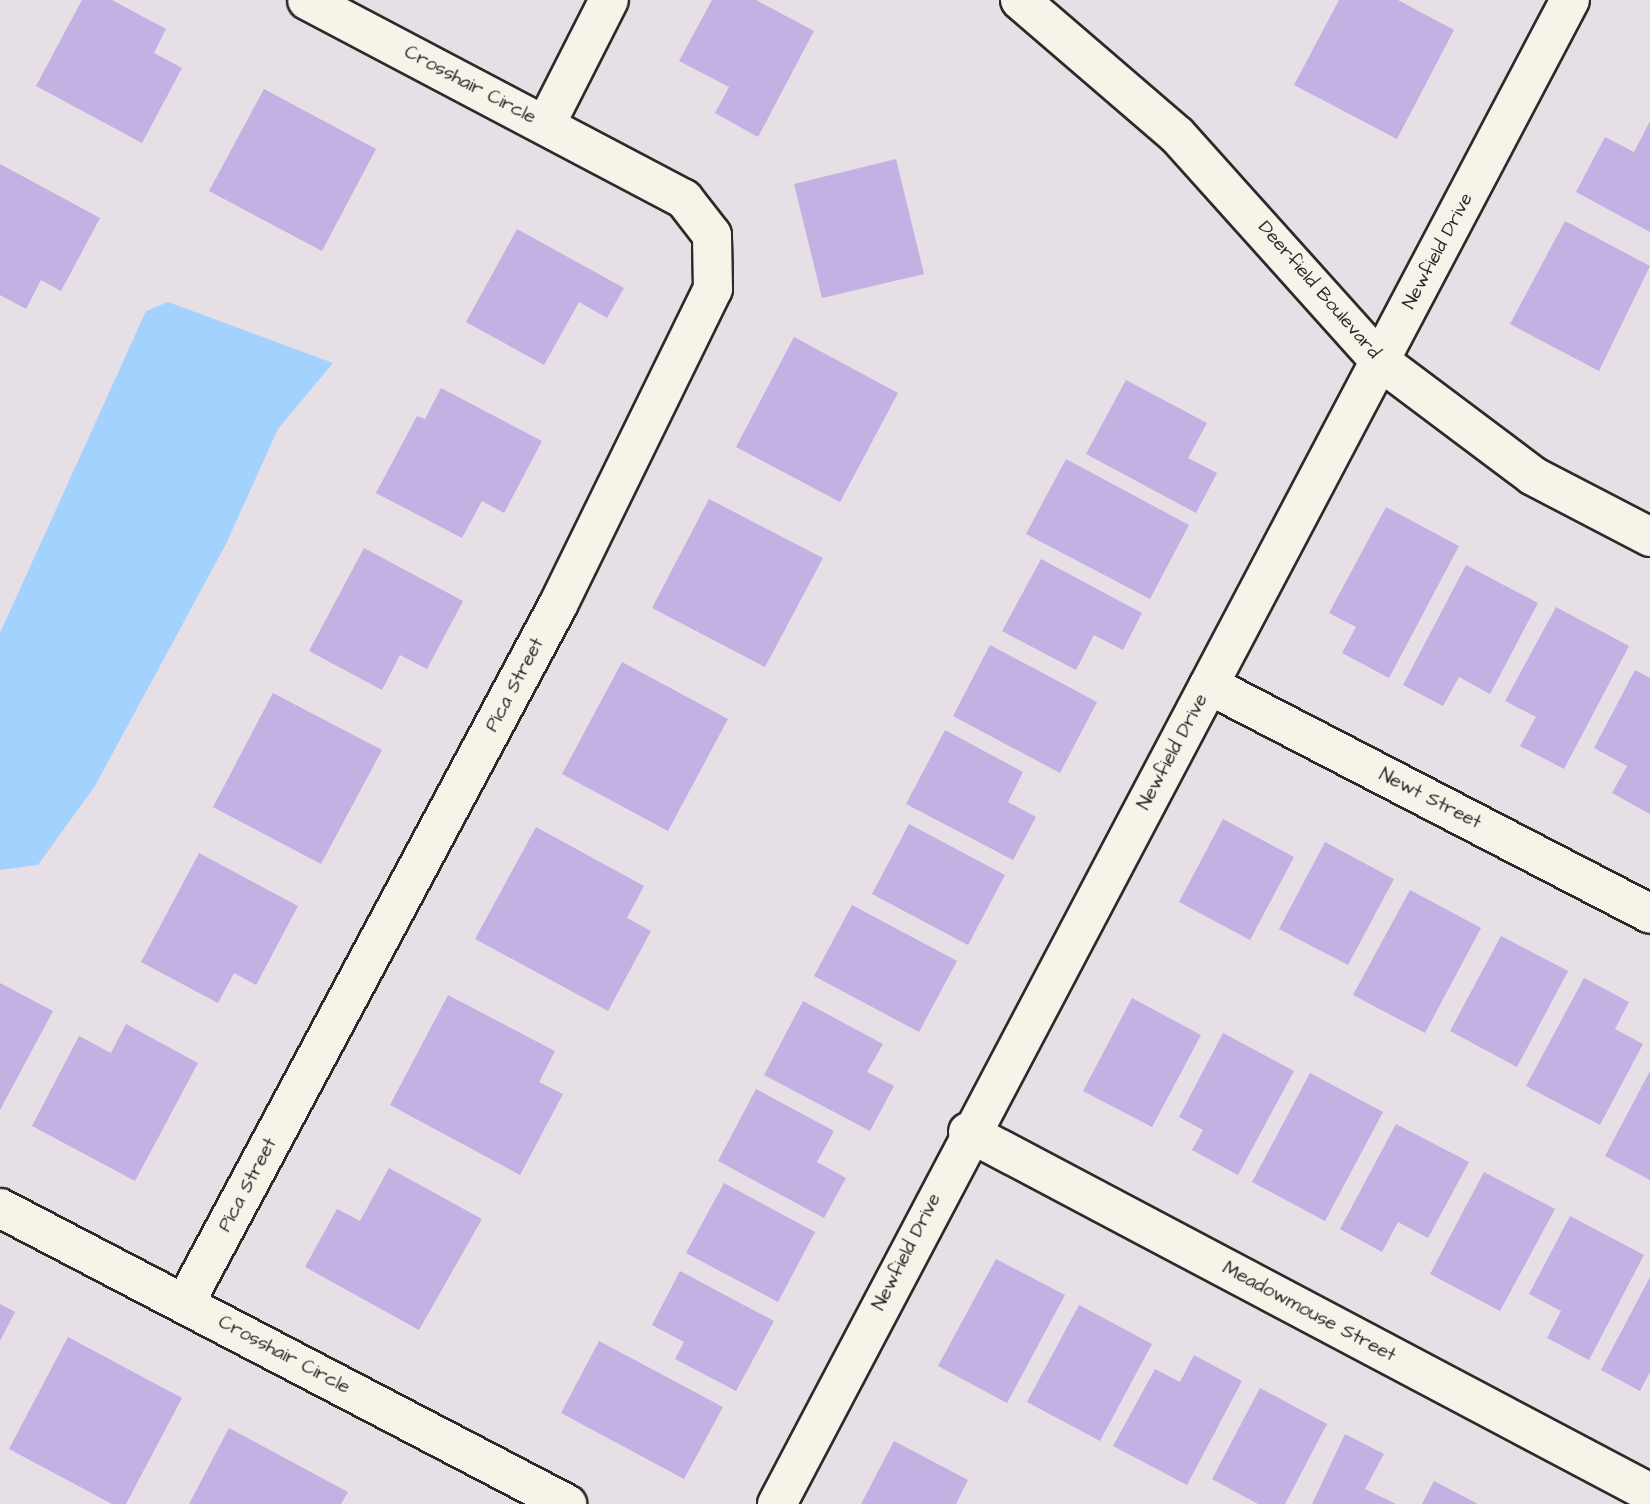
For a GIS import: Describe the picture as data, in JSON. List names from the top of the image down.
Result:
{
  "streets": {
    "street": [
      "Crosshair Circle",
      "Newfield Drive",
      "Deerfield Boulevard",
      "Pica Street",
      "Newt Street",
      "Meadowmouse Street"
    ]
  },
  "crossings": [
    ["Crosshair Circle", "Pica Street"],
    ["Newfield Drive", "Deerfield Boulevard"],
    ["Newfield Drive", "Newt Street"],
    ["Newfield Drive", "Meadowmouse Street"]
  ]
}
